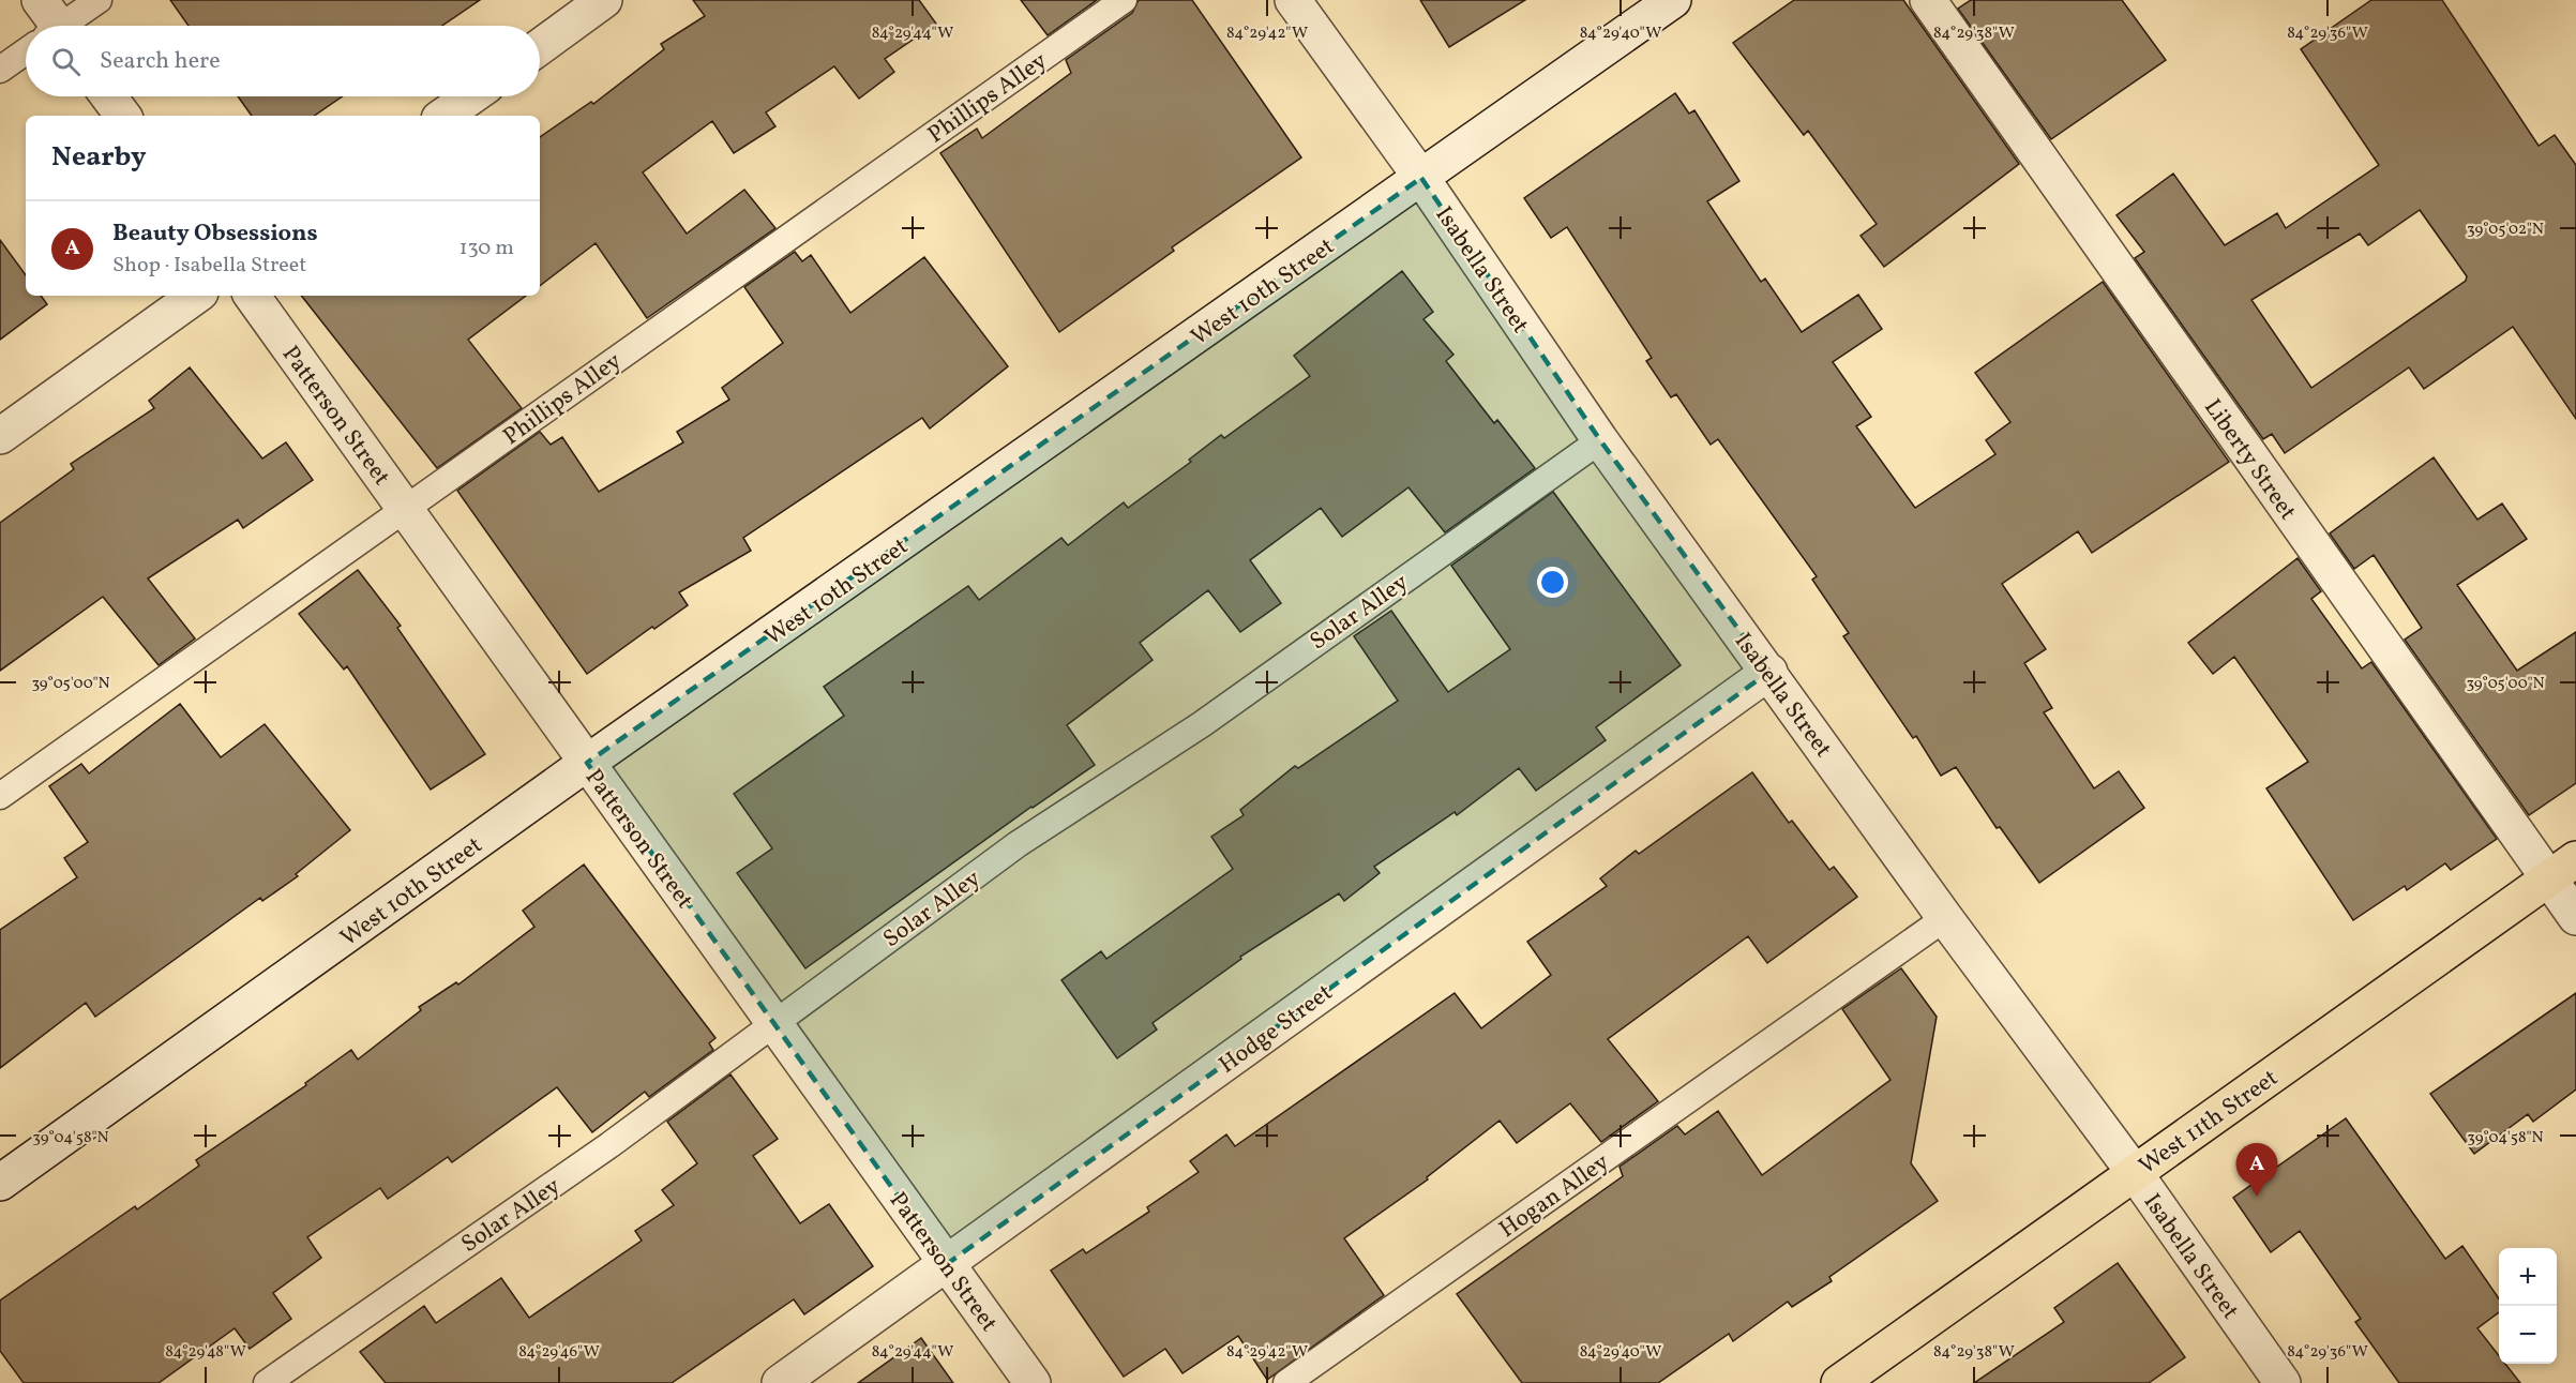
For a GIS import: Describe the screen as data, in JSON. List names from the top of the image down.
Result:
{
  "streets": {
    "main road": ["West 11th Street"],
    "street": [
      "Isabella Street",
      "West 10th Street",
      "Patterson Street",
      "Liberty Street",
      "Hodge Street"
    ],
    "lane": ["Phillips Alley", "Solar Alley", "Hogan Alley"]
  },
  "crossings": [
    ["Phillips Alley", "Patterson Street"],
    ["Isabella Street", "West 10th Street"],
    ["Isabella Street", "Solar Alley"],
    ["Isabella Street", "Hodge Street"],
    ["Isabella Street", "West 11th Street"],
    ["Isabella Street", "Hogan Alley"],
    ["West 10th Street", "Patterson Street"],
    ["Patterson Street", "Solar Alley"],
    ["Patterson Street", "Hodge Street"],
    ["Liberty Street", "West 11th Street"]
  ],
  "page": {
    "search": "Search here",
    "heading": "Nearby",
    "list": [
      {
        "mark": "A",
        "name": "Beauty Obsessions",
        "note": "Shop · Isabella Street",
        "value": "130 m"
      }
    ],
    "pins": "A",
    "map_buttons": ["+", "−"]
  },
  "coordinates": [
    "84°29'44\"W",
    "84°29'42\"W",
    "84°29'40\"W",
    "84°29'38\"W",
    "84°29'36\"W",
    "39°05'02\"N",
    "39°05'00\"N",
    "39°04'58\"N",
    "84°29'48\"W",
    "84°29'46\"W"
  ]
}
